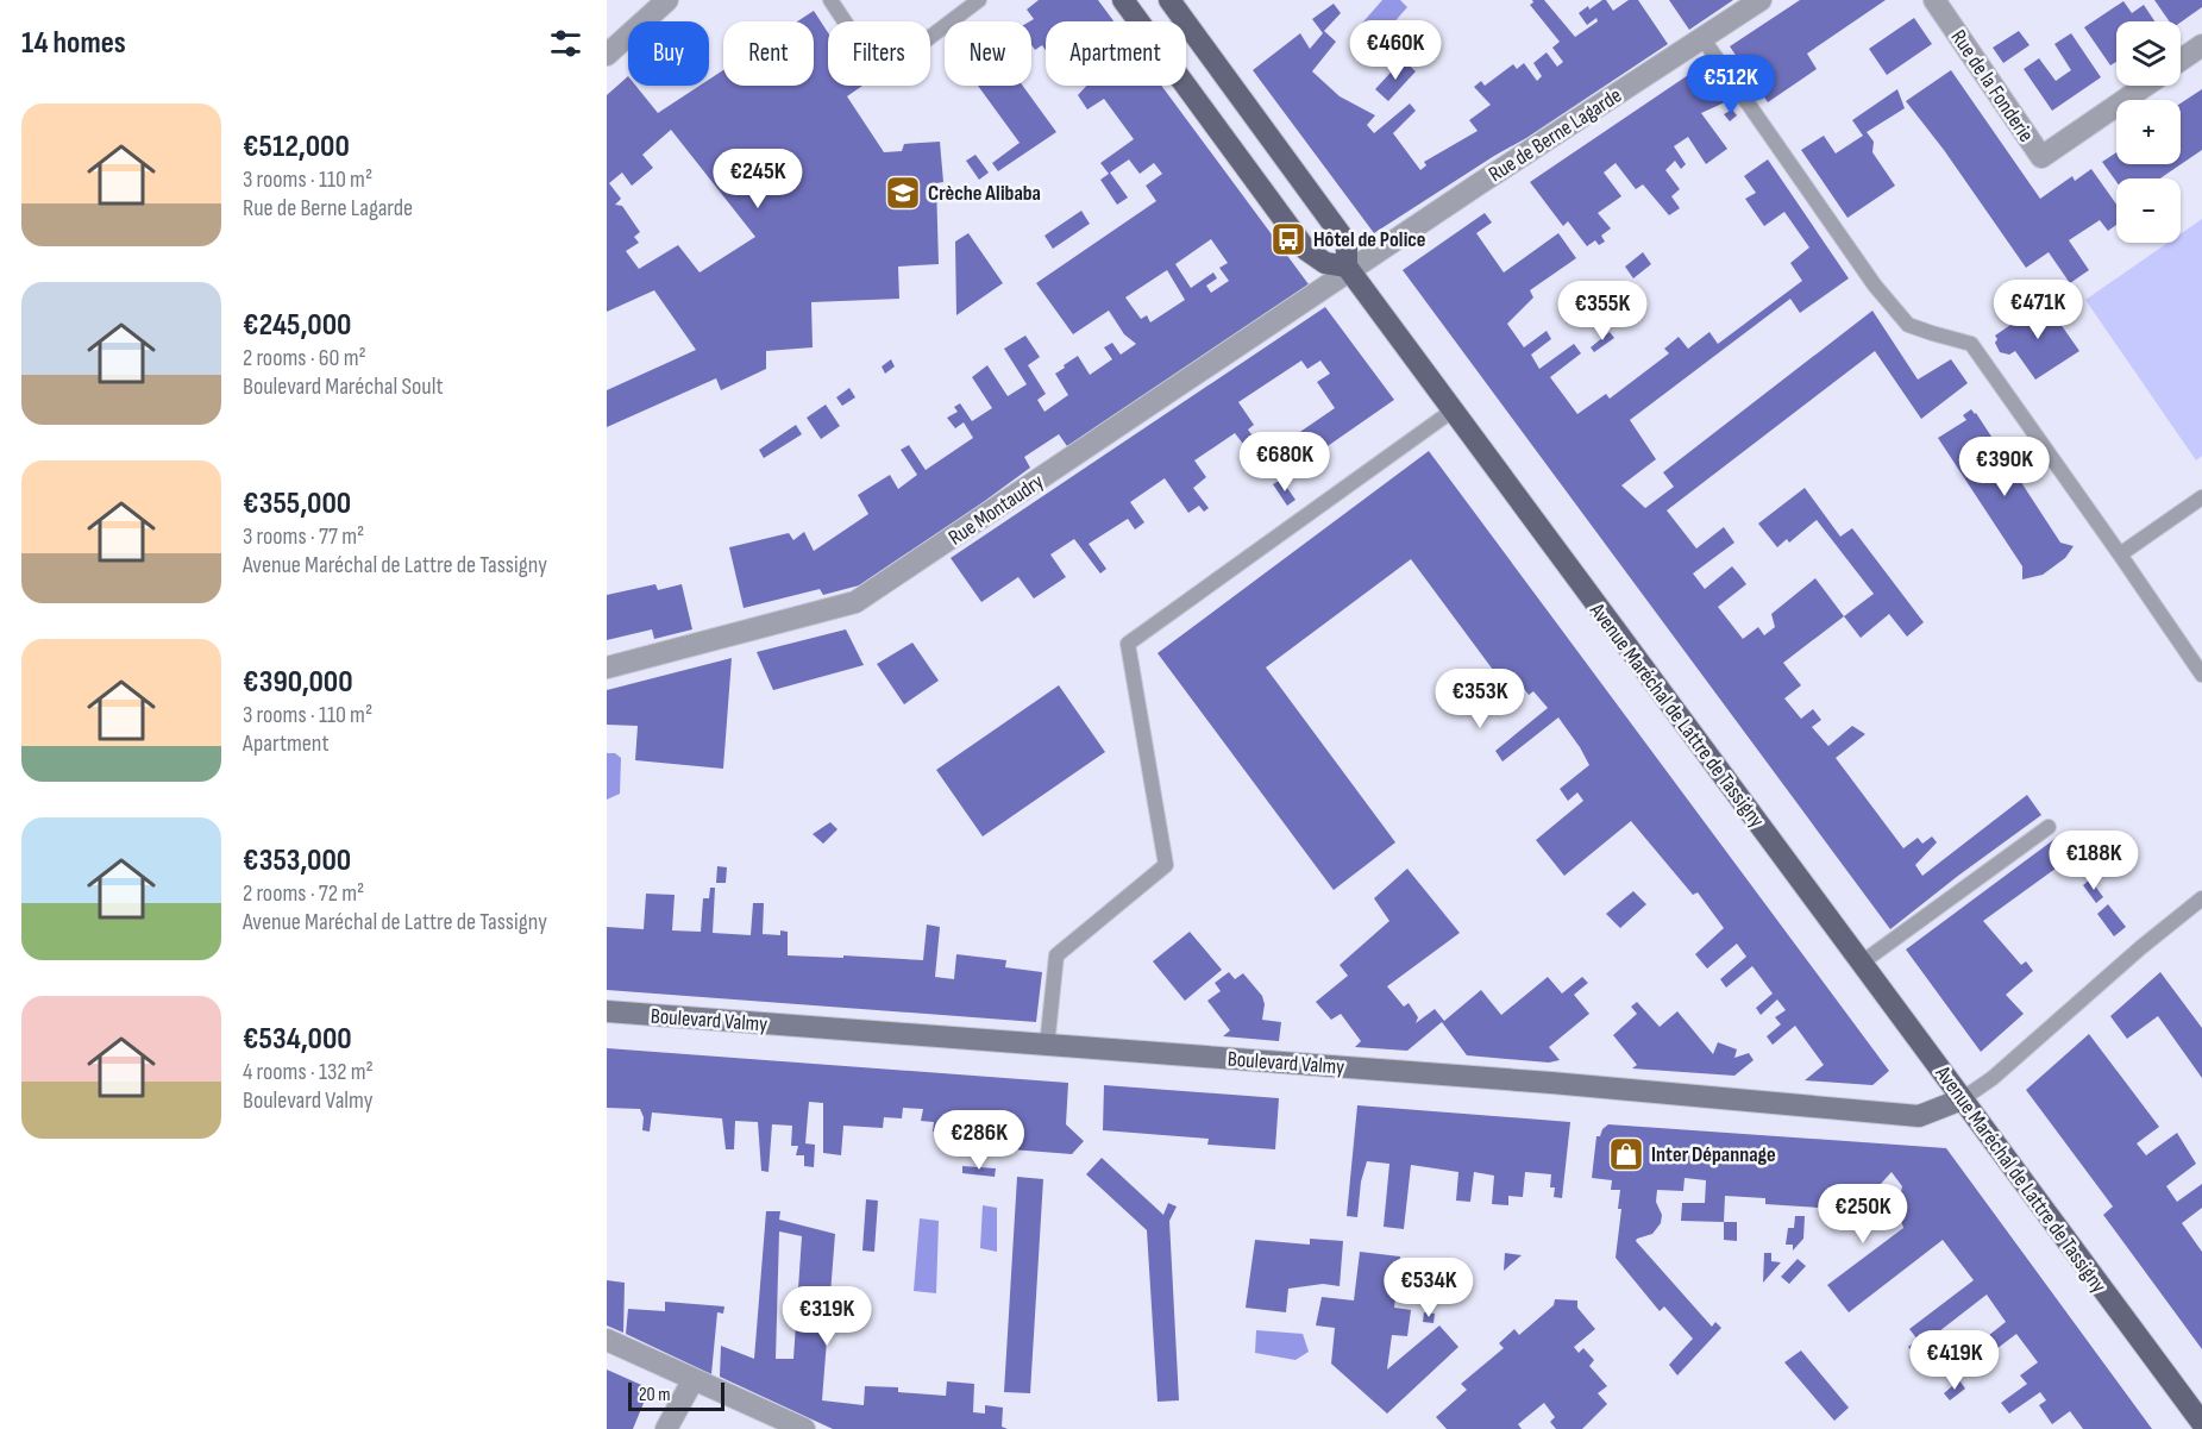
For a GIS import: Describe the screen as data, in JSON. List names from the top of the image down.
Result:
{
  "streets": {
    "main road": ["Avenue Maréchal de Lattre de Tassigny", "Boulevard Valmy"],
    "street": ["Rue de la Fonderie", "Rue de Berne Lagarde", "Rue Montaudry"]
  },
  "crossings": [
    ["Rue de Berne Lagarde", "Rue Montaudry"],
    ["Rue de Berne Lagarde", "Avenue Maréchal de Lattre de Tassigny"],
    ["Rue Montaudry", "Avenue Maréchal de Lattre de Tassigny"],
    ["Avenue Maréchal de Lattre de Tassigny", "Boulevard Valmy"]
  ],
  "places": {
    "school or university": ["Crèche Alibaba"],
    "bus stop": ["Hôtel de Police"],
    "shop": ["Inter Dépannage"]
  },
  "scale_bar": "20 m",
  "page": {
    "heading": "14 homes",
    "price": [
      "€460K",
      "€512K",
      "€245K",
      "€471K",
      "€355K",
      "€680K",
      "€390K",
      "€353K",
      "€188K",
      "€286K",
      "€250K",
      "€534K",
      "€319K",
      "€419K"
    ],
    "map_buttons": ["+", "−"],
    "chip": [
      "Buy",
      "Rent",
      "Filters",
      "New",
      "Apartment"
    ],
    "list": [
      {
        "name": "€512,000",
        "note": "3 rooms · 110 m² · Rue de Berne Lagarde"
      },
      {
        "name": "€245,000",
        "note": "2 rooms · 60 m² · Boulevard Maréchal Soult"
      },
      {
        "name": "€355,000",
        "note": "3 rooms · 77 m² · Avenue Maréchal de Lattre de Tassigny"
      },
      {
        "name": "€390,000",
        "note": "3 rooms · 110 m² · Apartment"
      },
      {
        "name": "€353,000",
        "note": "2 rooms · 72 m² · Avenue Maréchal de Lattre de Tassigny"
      },
      {
        "name": "€534,000",
        "note": "4 rooms · 132 m² · Boulevard Valmy"
      }
    ],
    "scale": "20 m"
  }
}
